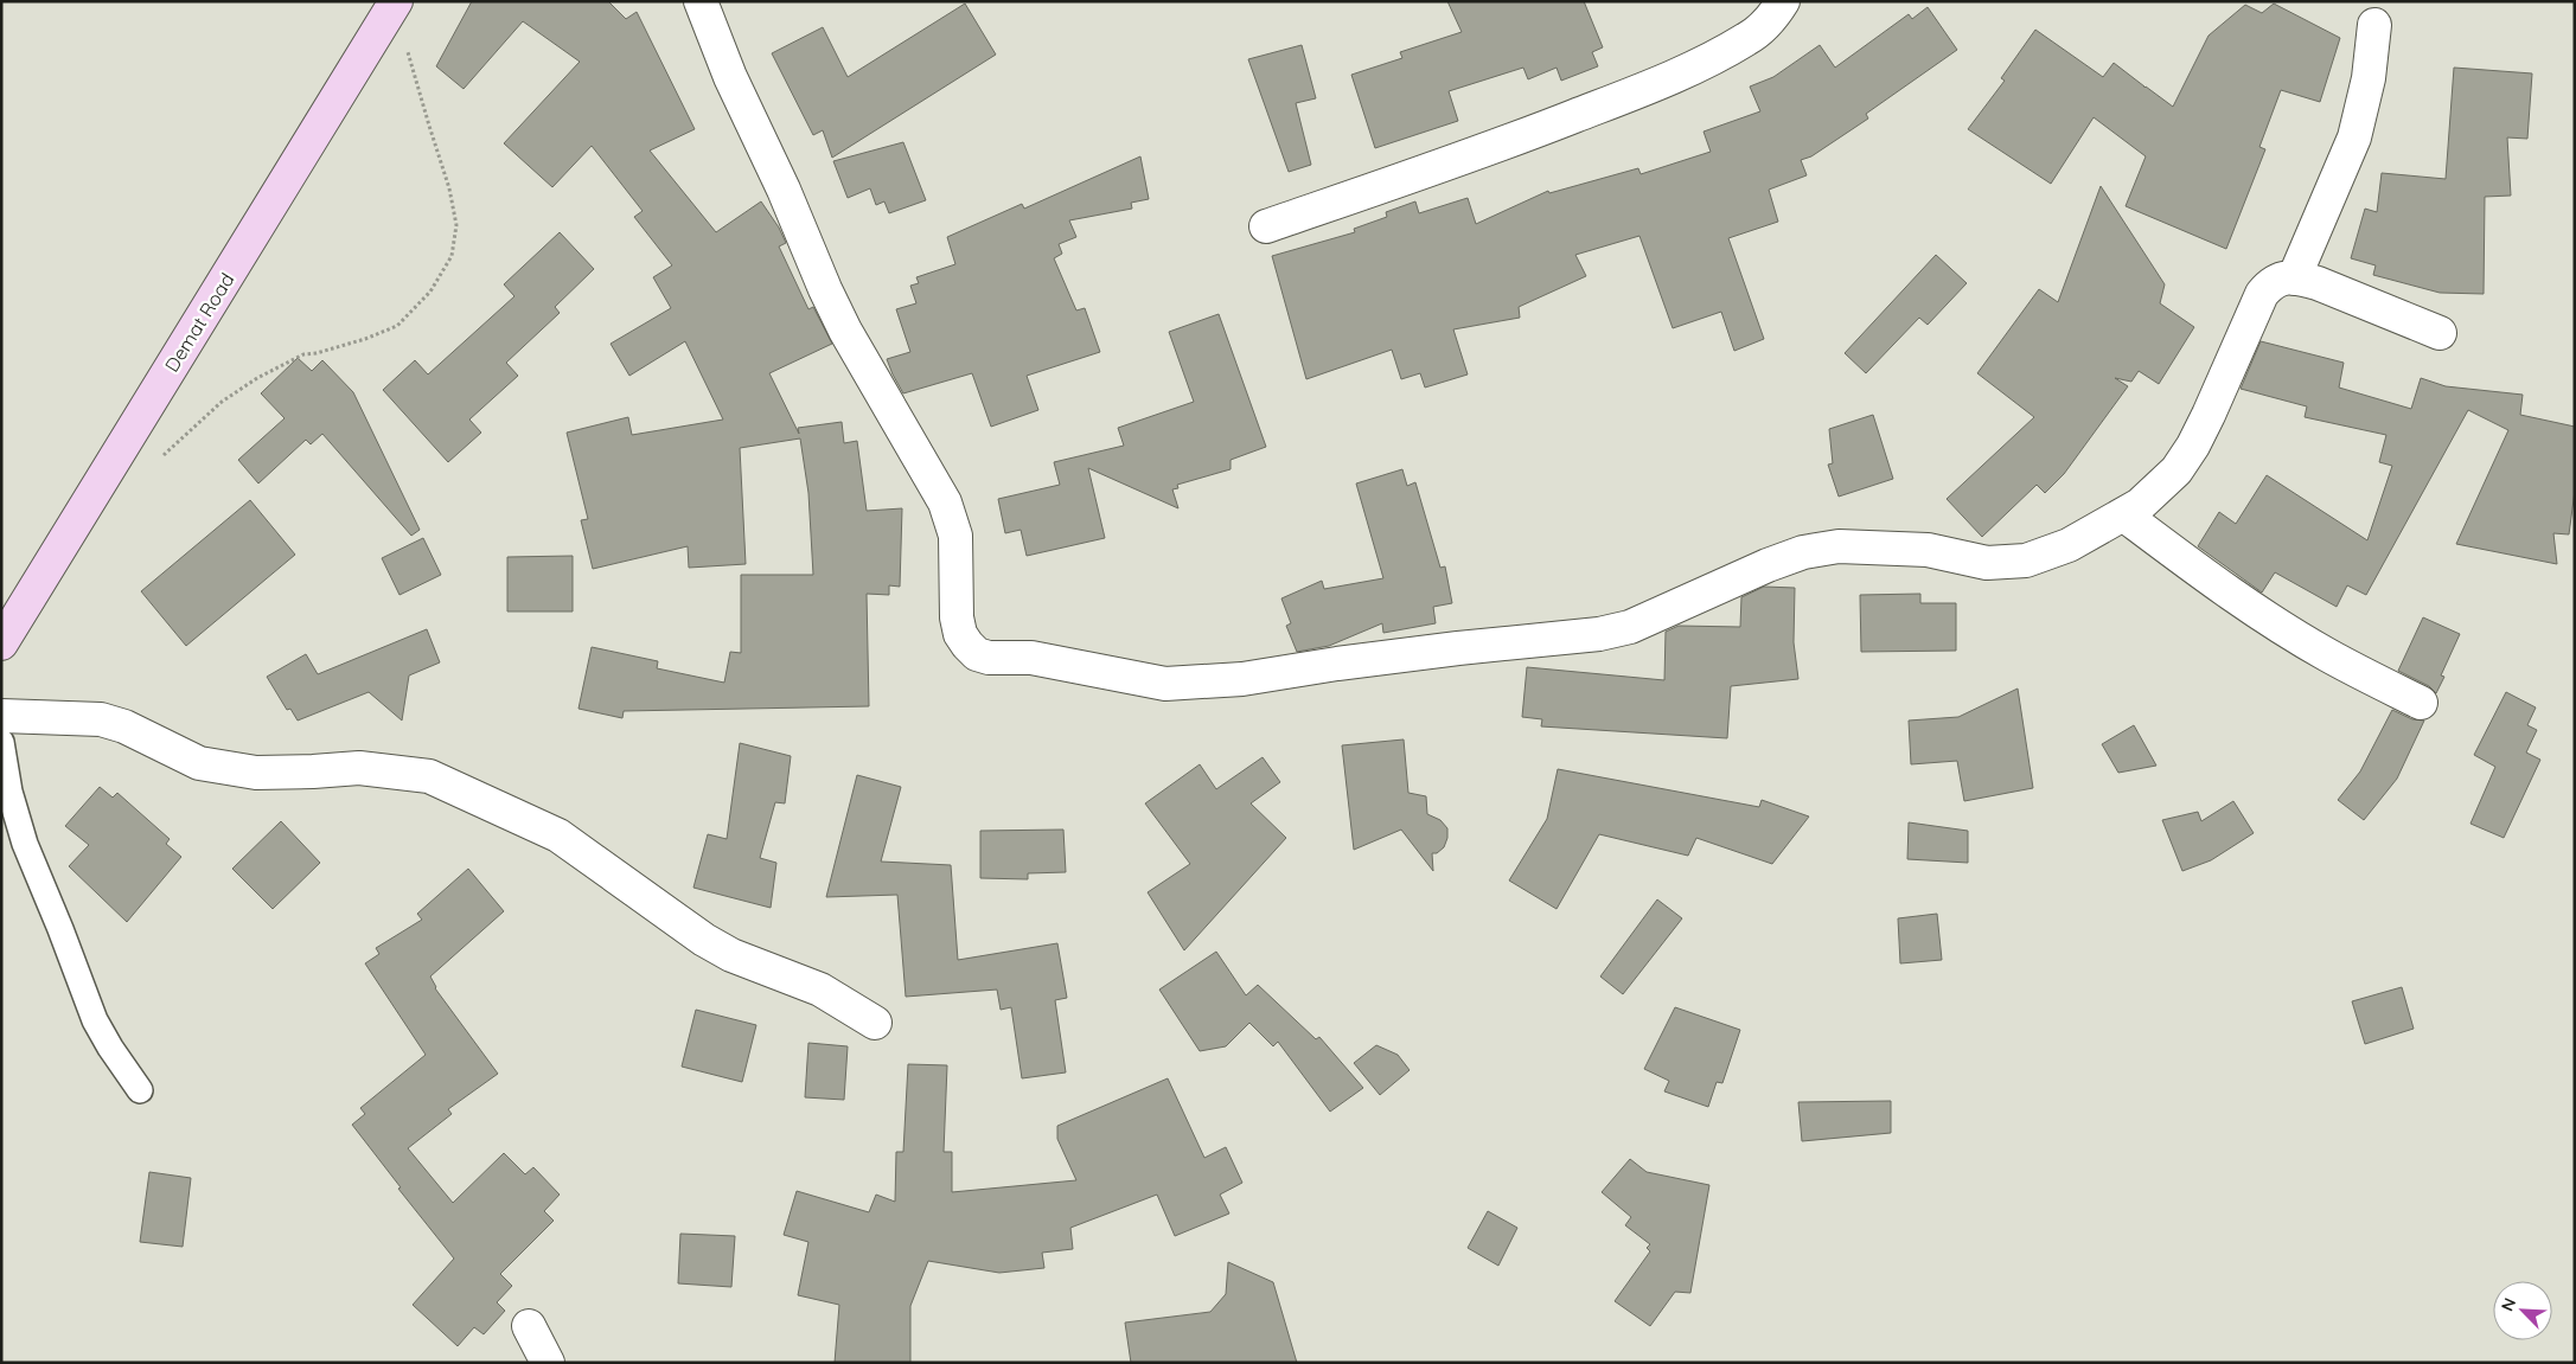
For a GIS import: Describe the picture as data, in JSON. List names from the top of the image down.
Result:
{
  "streets": {
    "street": ["Demat Road"]
  },
  "north": "top left"
}
